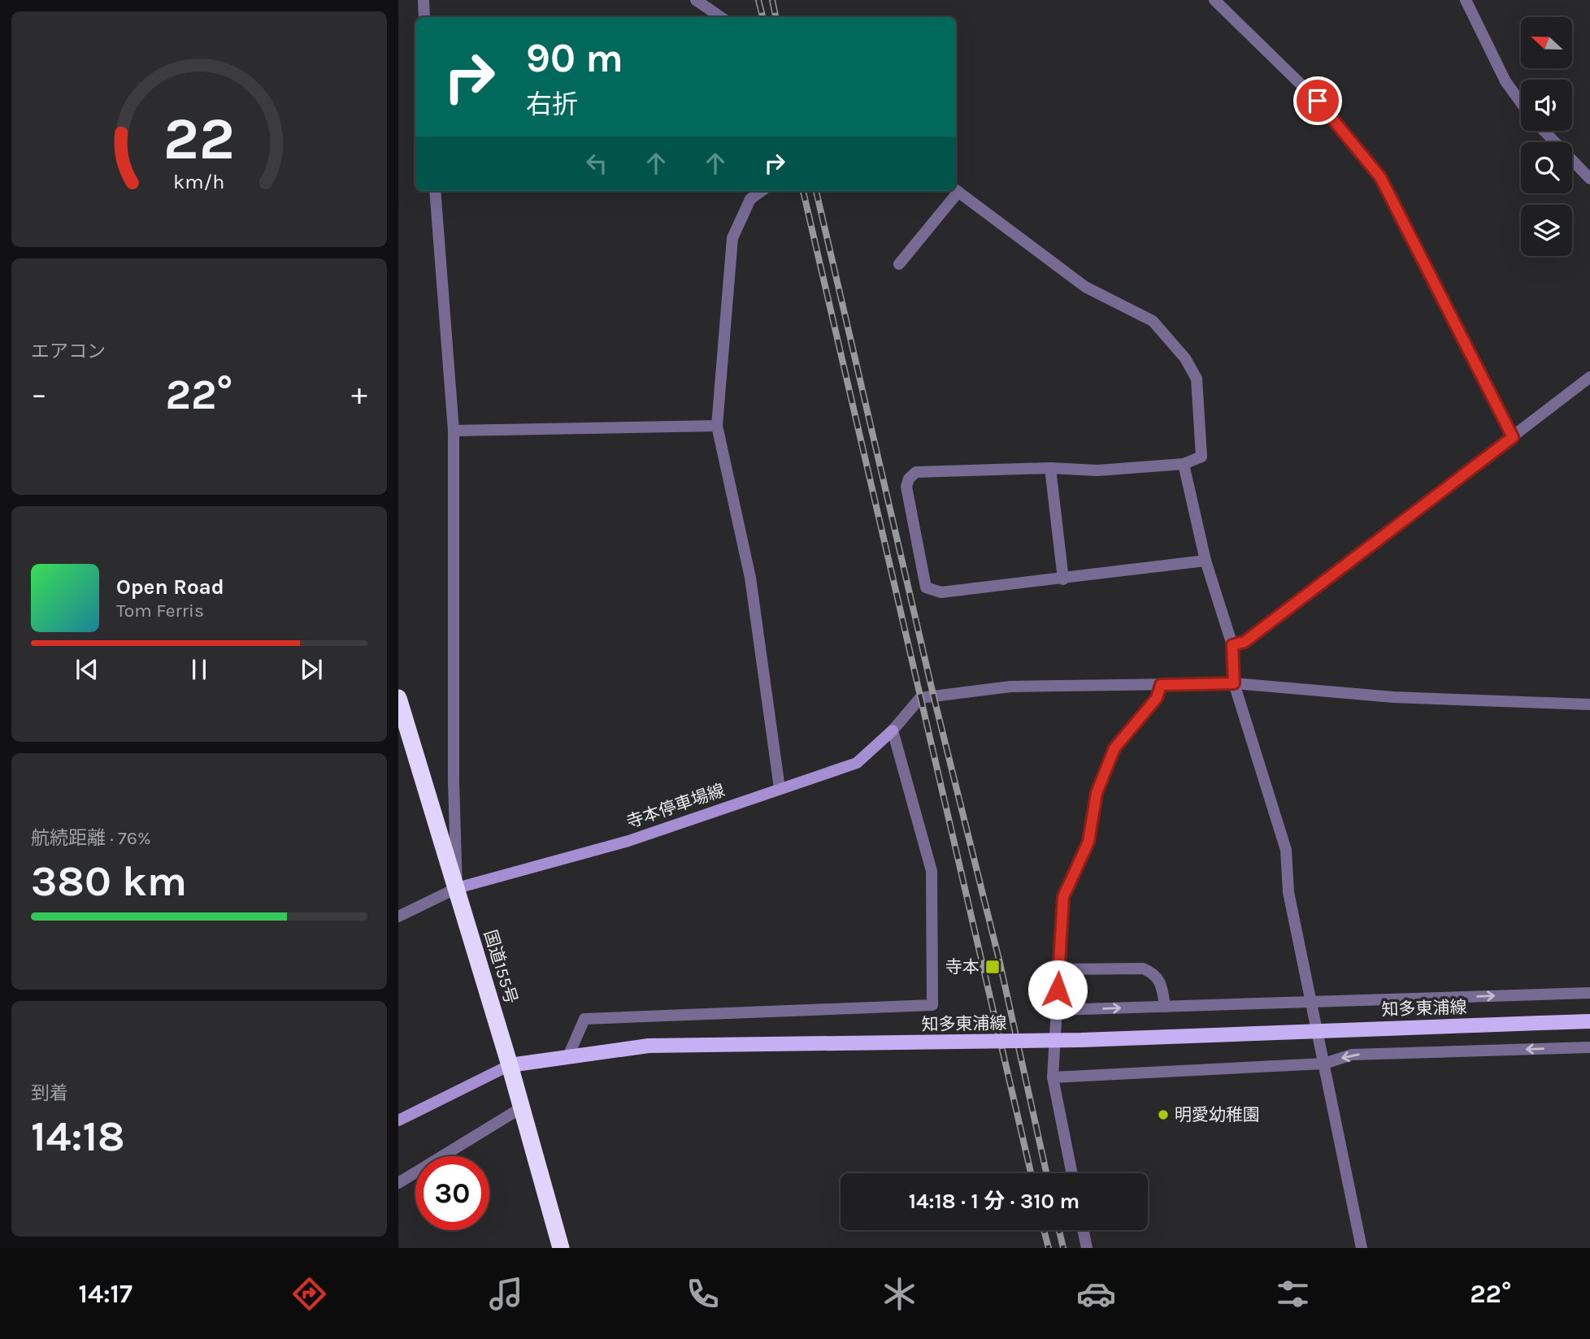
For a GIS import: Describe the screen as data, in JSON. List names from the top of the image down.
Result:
{
  "streets": {
    "highway": ["国道155号"],
    "main road": ["寺本停車場線", "知多東浦線"]
  },
  "crossings": [
    ["寺本停車場線", "国道155号"],
    ["国道155号", "知多東浦線"]
  ],
  "places": {
    "transit": ["寺本"],
    "other": ["明愛幼稚園"]
  },
  "north": "left",
  "page": {
    "turn": ["90 m", "右折"],
    "tile": [
      "エアコン",
      ["航続距離 · 76%", "380 km"],
      ["到着", "14:18"]
    ],
    "heat": ["−", "22°", "+"],
    "song": ["Open Road", "Tom Ferris"],
    "limit": "30",
    "trip": "14:18 · 1 分 · 310 m",
    "tabs": ["14:17", "22°"],
    "gauge": ["22", "km/h"]
  }
}
